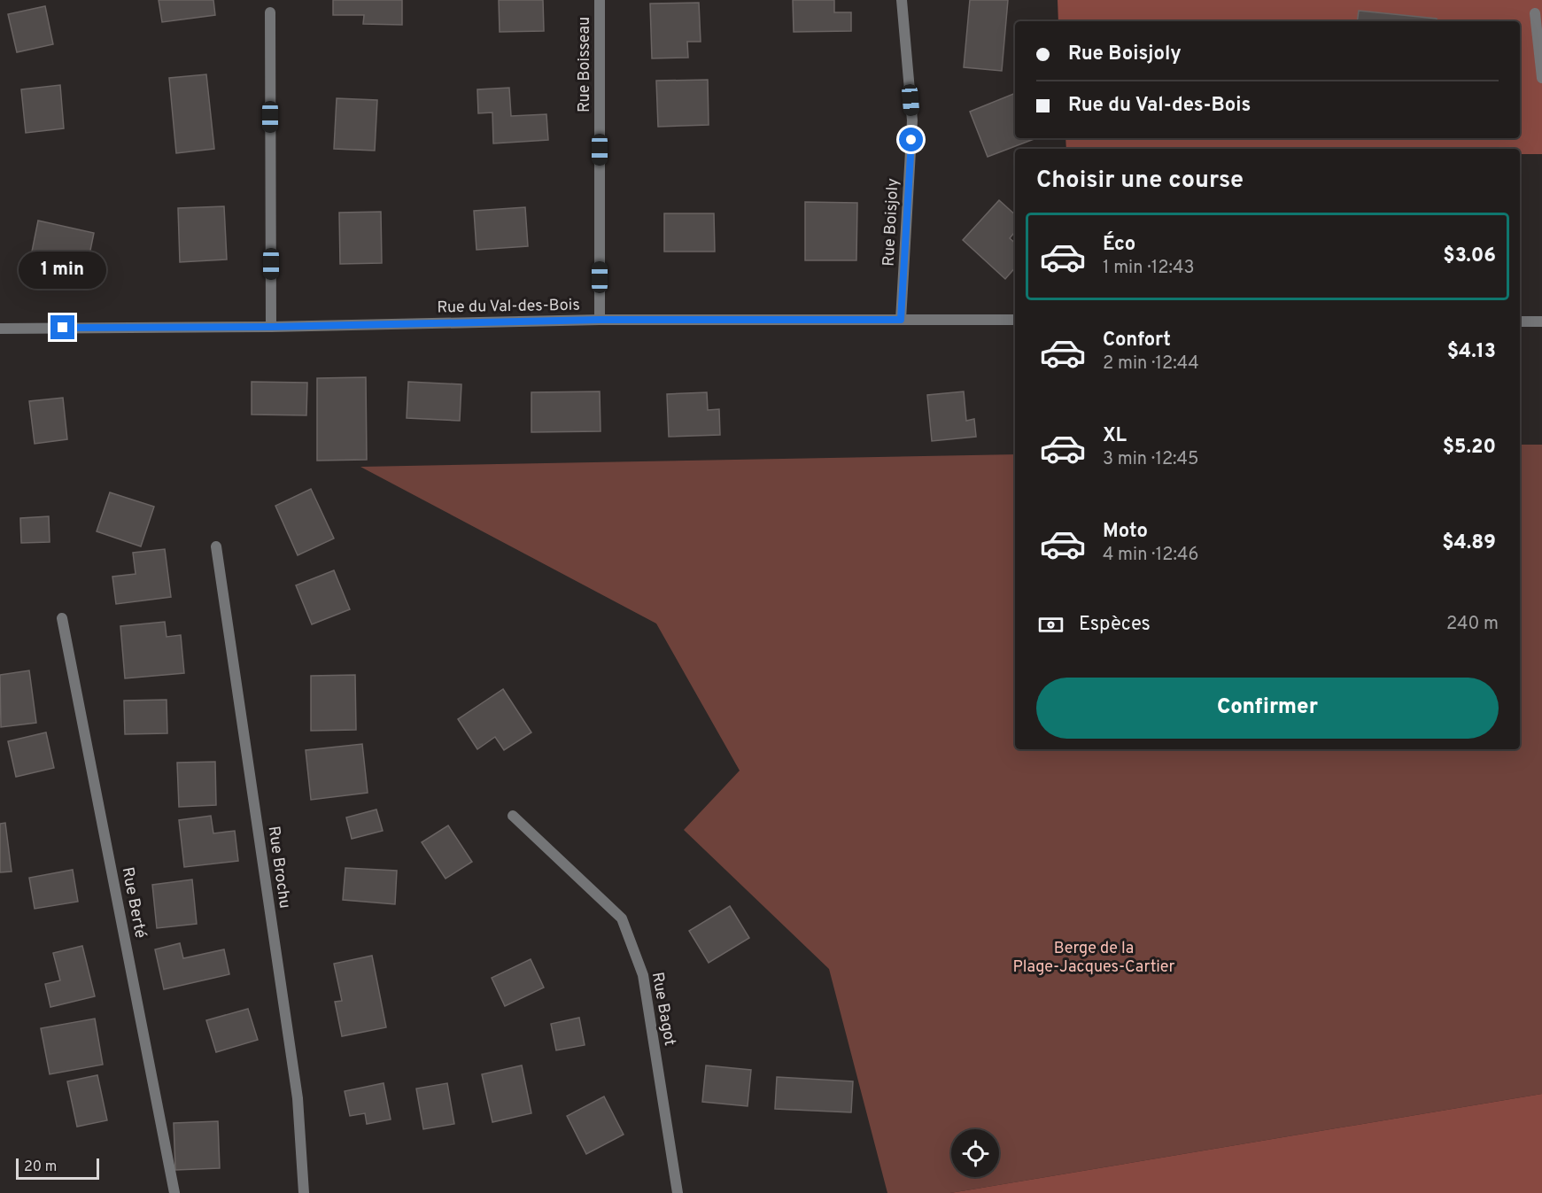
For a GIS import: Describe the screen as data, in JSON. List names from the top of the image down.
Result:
{
  "streets": {
    "street": [
      "Rue Boisseau",
      "Rue Boisjoly",
      "Rue du Val-des-Bois",
      "Rue Brochu",
      "Rue Berté",
      "Rue Bagot"
    ]
  },
  "crossings": [
    ["Rue Boisseau", "Rue du Val-des-Bois"],
    ["Rue Boisjoly", "Rue du Val-des-Bois"]
  ],
  "parks": ["Berge de la Plage-Jacques-Cartier"],
  "scale_bar": "20 m",
  "page": {
    "banner": ["Rue Boisjoly", "Rue du Val-des-Bois"],
    "heading": "Choisir une course",
    "list": [
      {
        "name": "Éco",
        "note": "1 min · 12:43",
        "value": "$3.06"
      },
      {
        "name": "Confort",
        "note": "2 min · 12:44",
        "value": "$4.13"
      },
      {
        "name": "XL",
        "note": "3 min · 12:45",
        "value": "$5.20"
      },
      {
        "name": "Moto",
        "note": "4 min · 12:46",
        "value": "$4.89"
      }
    ],
    "bubble": "1 min",
    "pay": ["Espèces", "240 m"],
    "buttons": "Confirmer",
    "scale": "20 m"
  }
}
